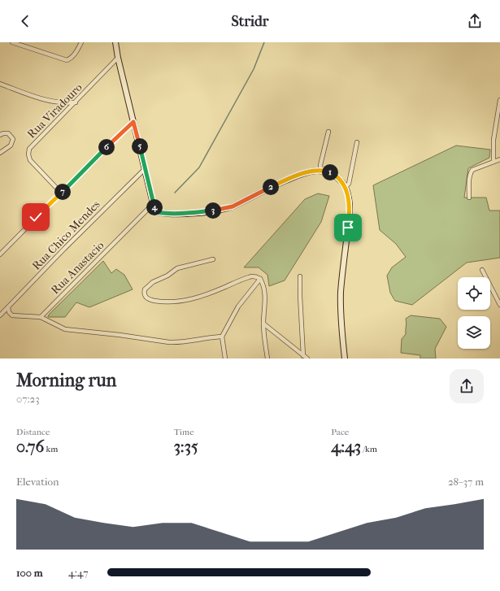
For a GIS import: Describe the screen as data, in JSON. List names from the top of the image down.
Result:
{
  "streets": {
    "street": ["Rua Viradouro", "Rua Chico Mendes", "Rua Anastacio"]
  },
  "page": {
    "header": "Stridr",
    "pins": [
      "5",
      "6",
      "1",
      "2",
      "7",
      "4",
      "3"
    ],
    "heading": ["Morning run", "07:23"],
    "stats": [
      ["Distance", "0.76 km"],
      ["Time", "3:35"],
      ["Pace", "4:43 /km"]
    ],
    "chart": ["Elevation", "28–37 m"],
    "list": [
      {
        "name": "100 m",
        "note": "4:47"
      }
    ]
  }
}
